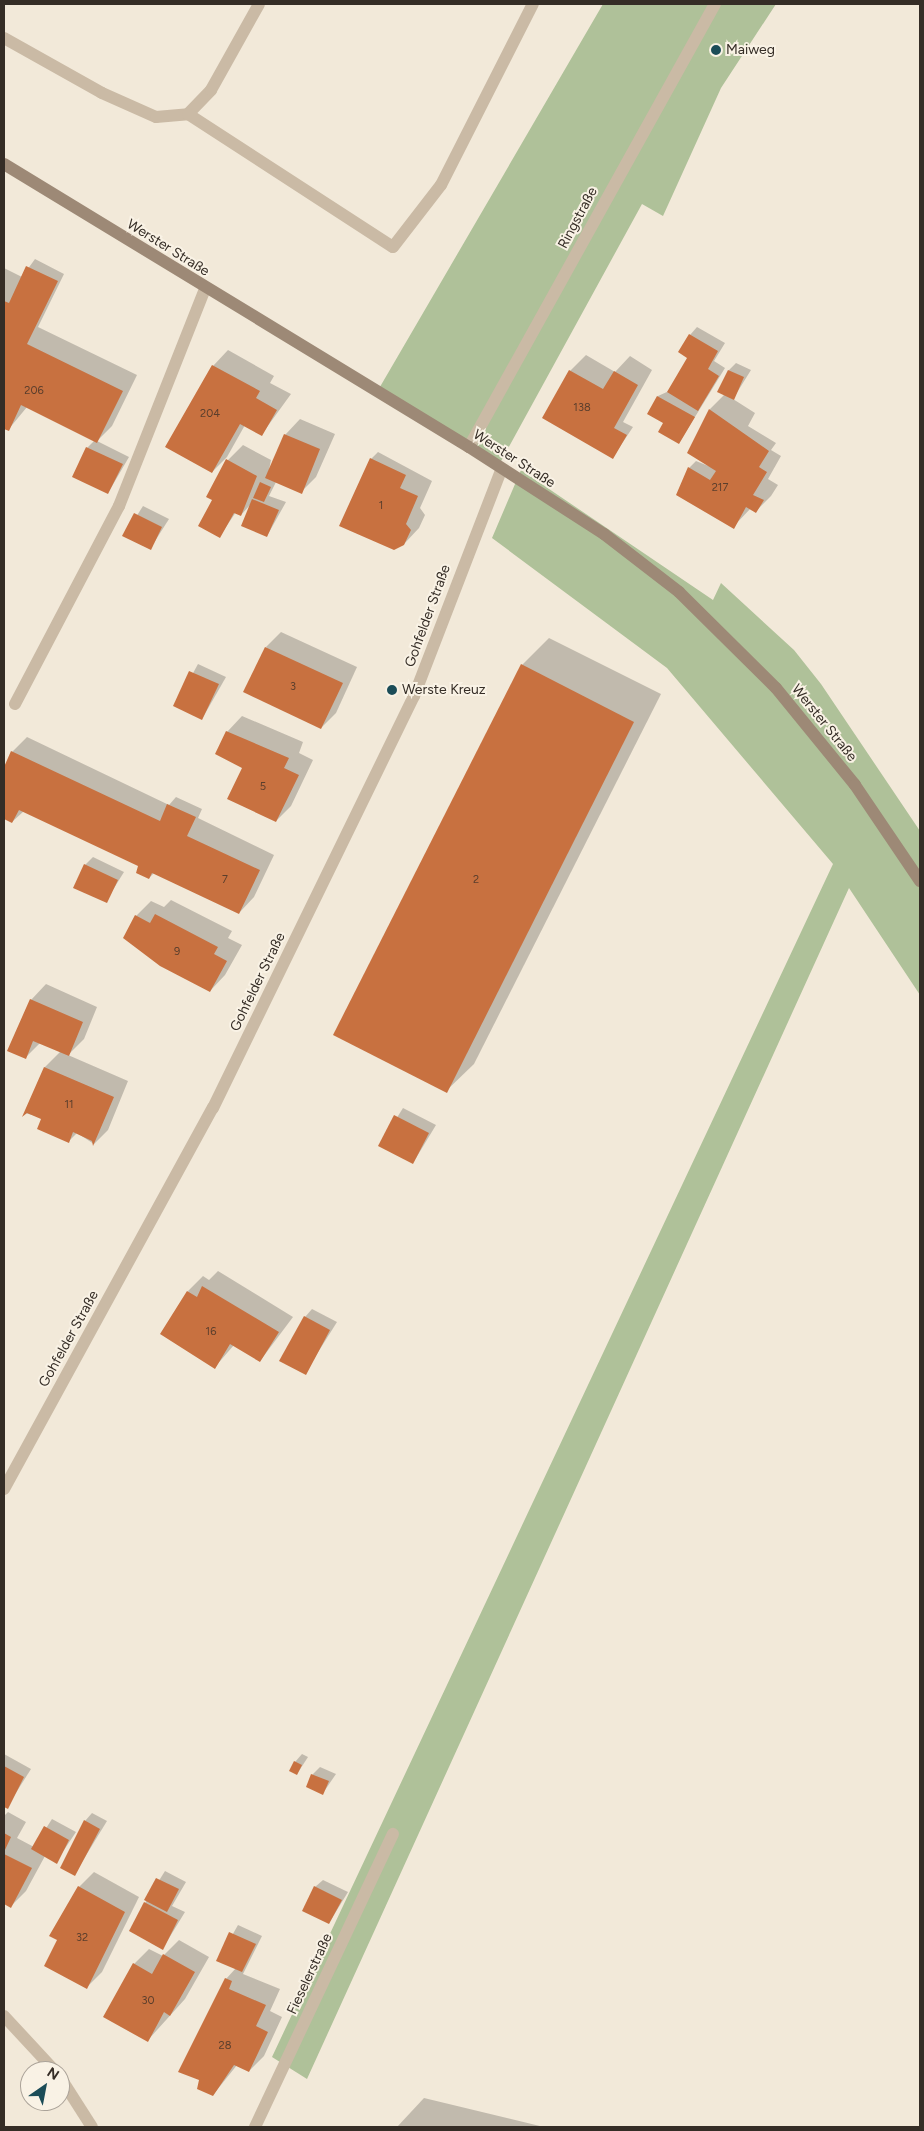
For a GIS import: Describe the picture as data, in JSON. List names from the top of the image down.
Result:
{
  "streets": {
    "main road": ["Werster Straße"],
    "street": ["Ringstraße", "Gohfelder Straße", "Fieselerstraße"]
  },
  "crossings": [
    ["Ringstraße", "Werster Straße"],
    ["Werster Straße", "Gohfelder Straße"]
  ],
  "places": ["Maiweg", "Werste Kreuz"],
  "house_numbers": [
    "206",
    "138",
    "204",
    "217",
    "1",
    "3",
    "5",
    "7",
    "2",
    "9",
    "11",
    "16",
    "32",
    "30",
    "28"
  ],
  "north": "top right"
}
